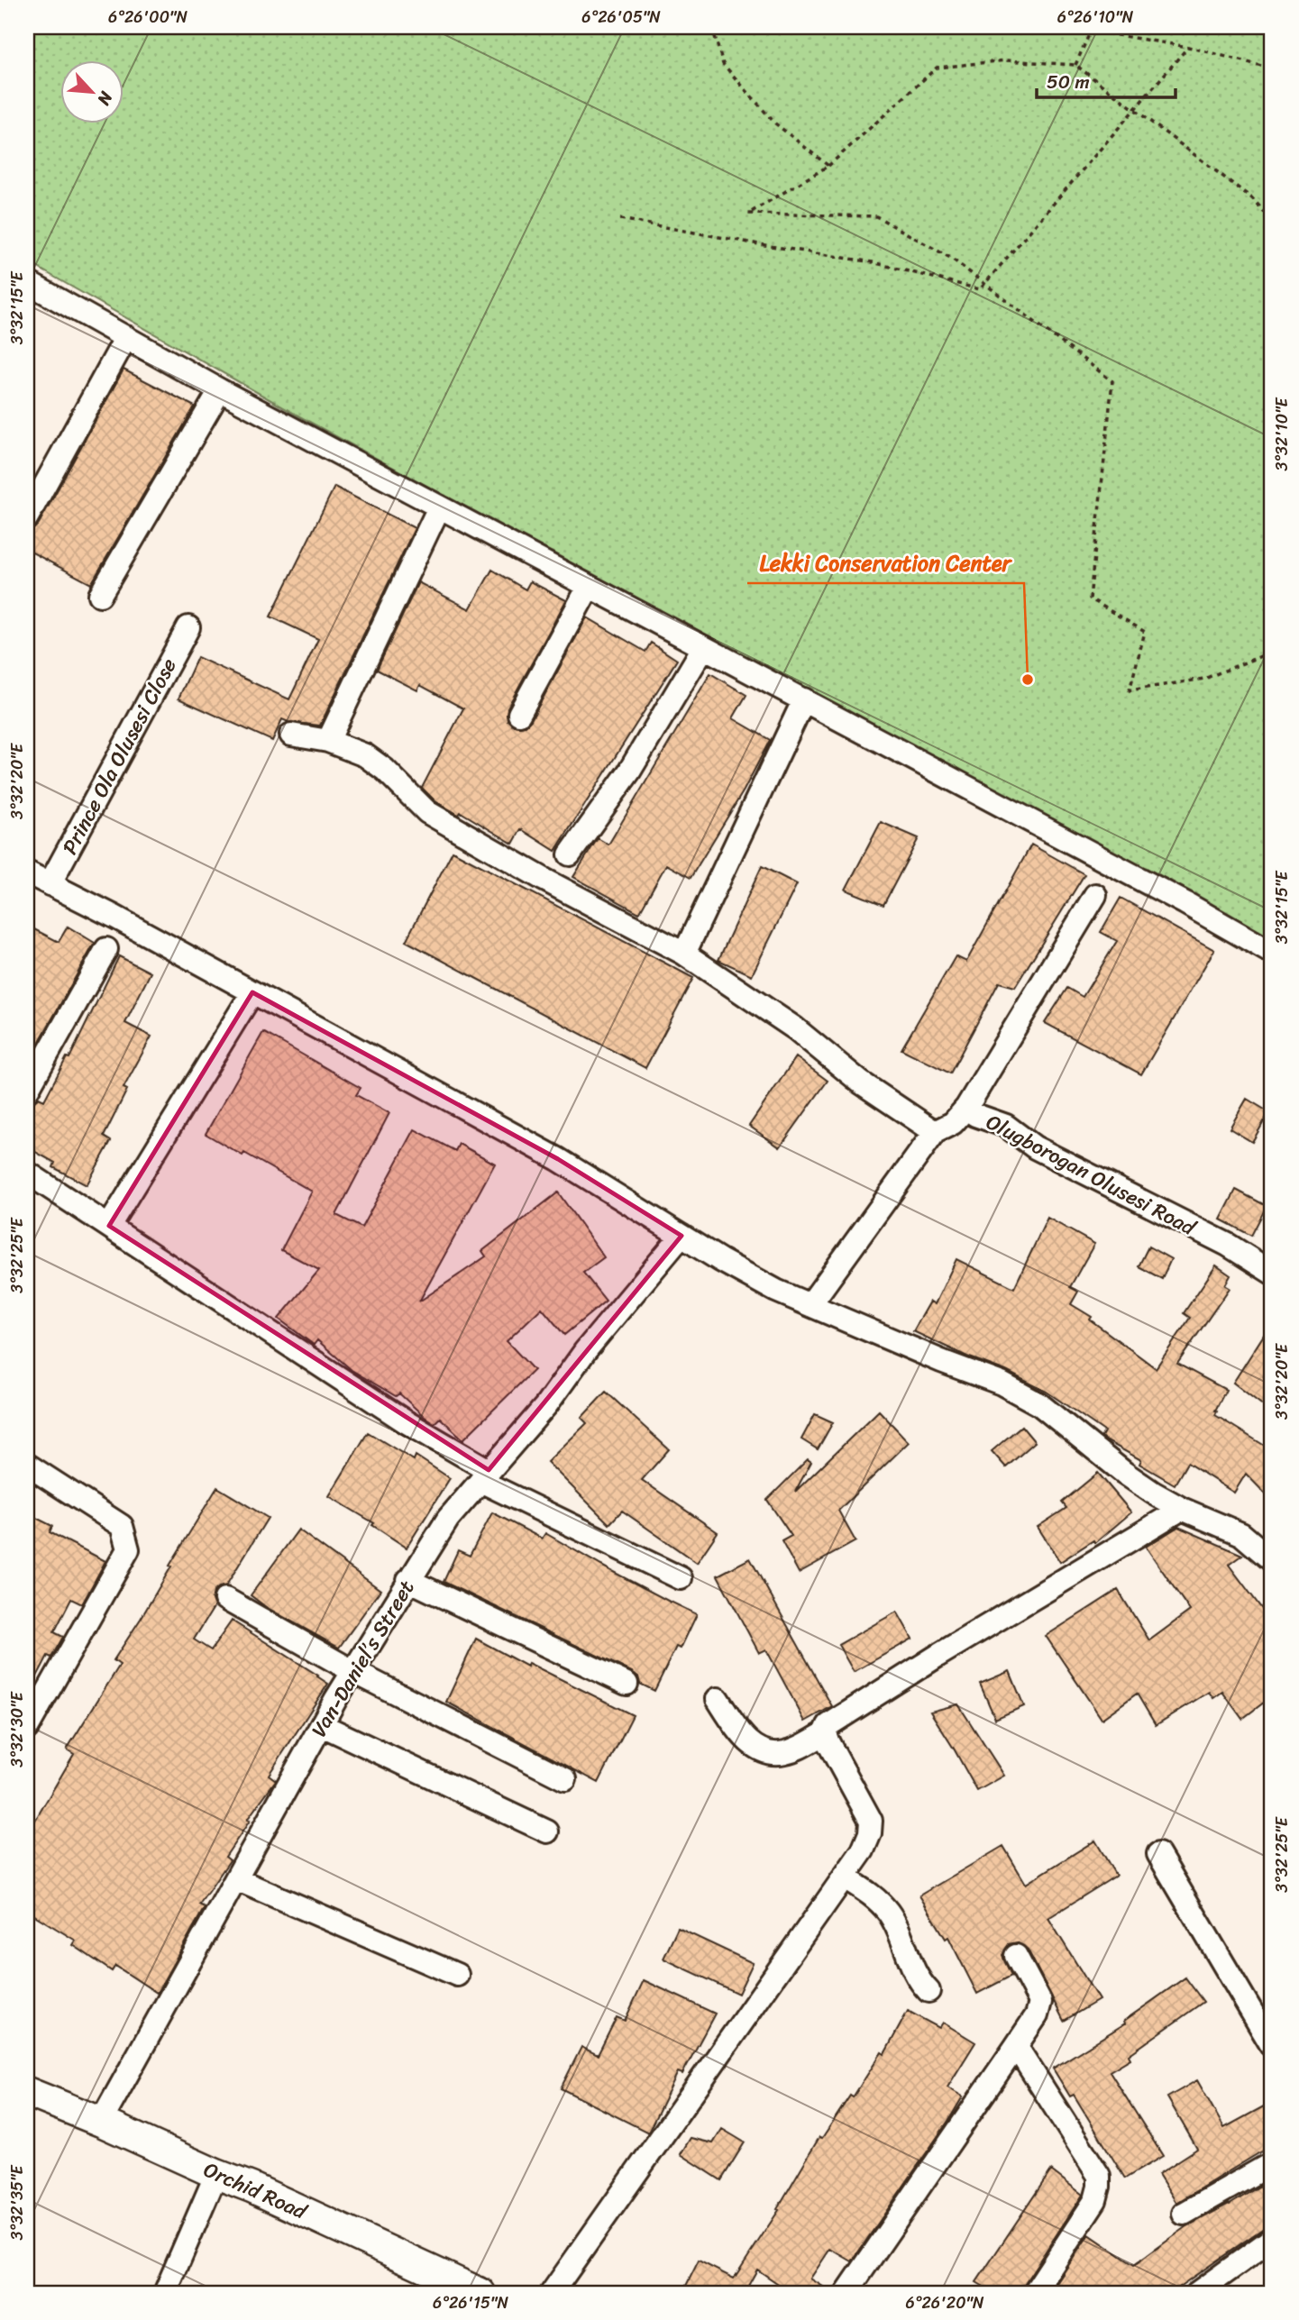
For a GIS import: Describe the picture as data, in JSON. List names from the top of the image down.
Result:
{
  "streets": {
    "main road": ["Orchid Road"],
    "street": ["Prince Ola Olusesi Close", "Olugborogan Olusesi Road", "Van-Daniel’s Street"]
  },
  "crossings": [
    ["Van-Daniel’s Street", "Orchid Road"]
  ],
  "places": ["Lekki Conservation Center"],
  "scale_bar": "50 m",
  "north": "bottom right",
  "coordinates": [
    "6°26'00\"N",
    "6°26'05\"N",
    "6°26'10\"N",
    "3°32'15\"E",
    "3°32'10\"E",
    "3°32'20\"E",
    "3°32'25\"E",
    "3°32'30\"E",
    "3°32'35\"E",
    "6°26'15\"N",
    "6°26'20\"N"
  ]
}
